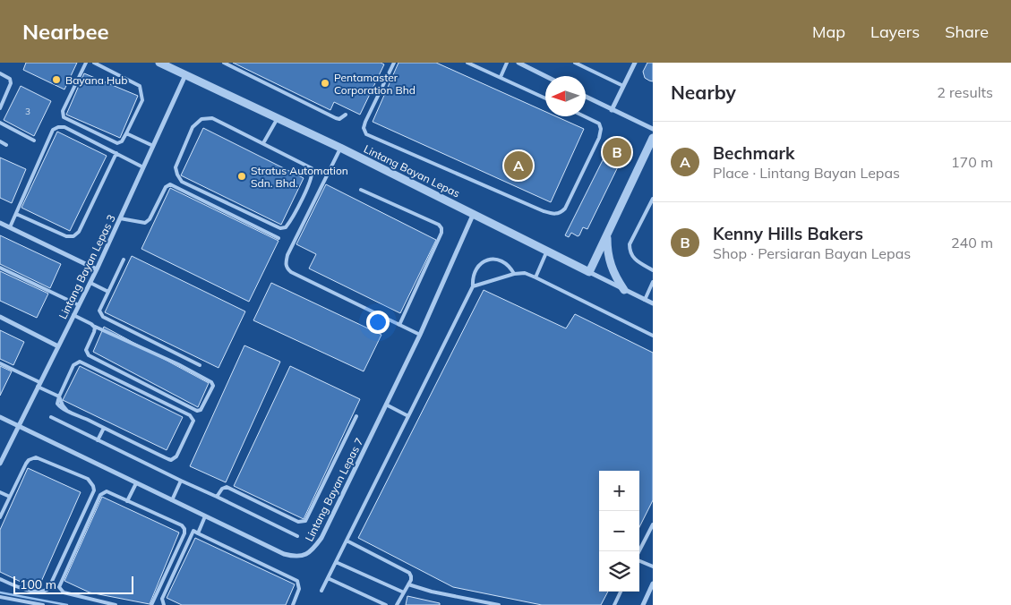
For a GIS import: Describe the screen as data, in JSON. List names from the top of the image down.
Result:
{
  "streets": {
    "street": ["Lintang Bayan Lepas", "Lintang Bayan Lepas 3", "Lintang Bayan Lepas 7"]
  },
  "crossings": [
    ["Lintang Bayan Lepas", "Lintang Bayan Lepas 3"],
    ["Lintang Bayan Lepas", "Lintang Bayan Lepas 7"],
    ["Lintang Bayan Lepas 3", "Lintang Bayan Lepas 7"]
  ],
  "places": ["Bayana Hub", "Pentamaster Corporation Bhd", "Stratus Automation Sdn. Bhd."],
  "house_numbers": ["3"],
  "scale_bar": "100 m",
  "north": "left",
  "page": {
    "header": "Nearbee",
    "nav": ["Map", "Layers", "Share"],
    "heading": ["Nearby", "2 results"],
    "list": [
      {
        "mark": "A",
        "name": "Bechmark",
        "note": "Place · Lintang Bayan Lepas",
        "value": "170 m"
      },
      {
        "mark": "B",
        "name": "Kenny Hills Bakers",
        "note": "Shop · Persiaran Bayan Lepas",
        "value": "240 m"
      }
    ],
    "pins": ["B", "A"],
    "map_buttons": ["+", "−"],
    "scale": "100 m"
  }
}
